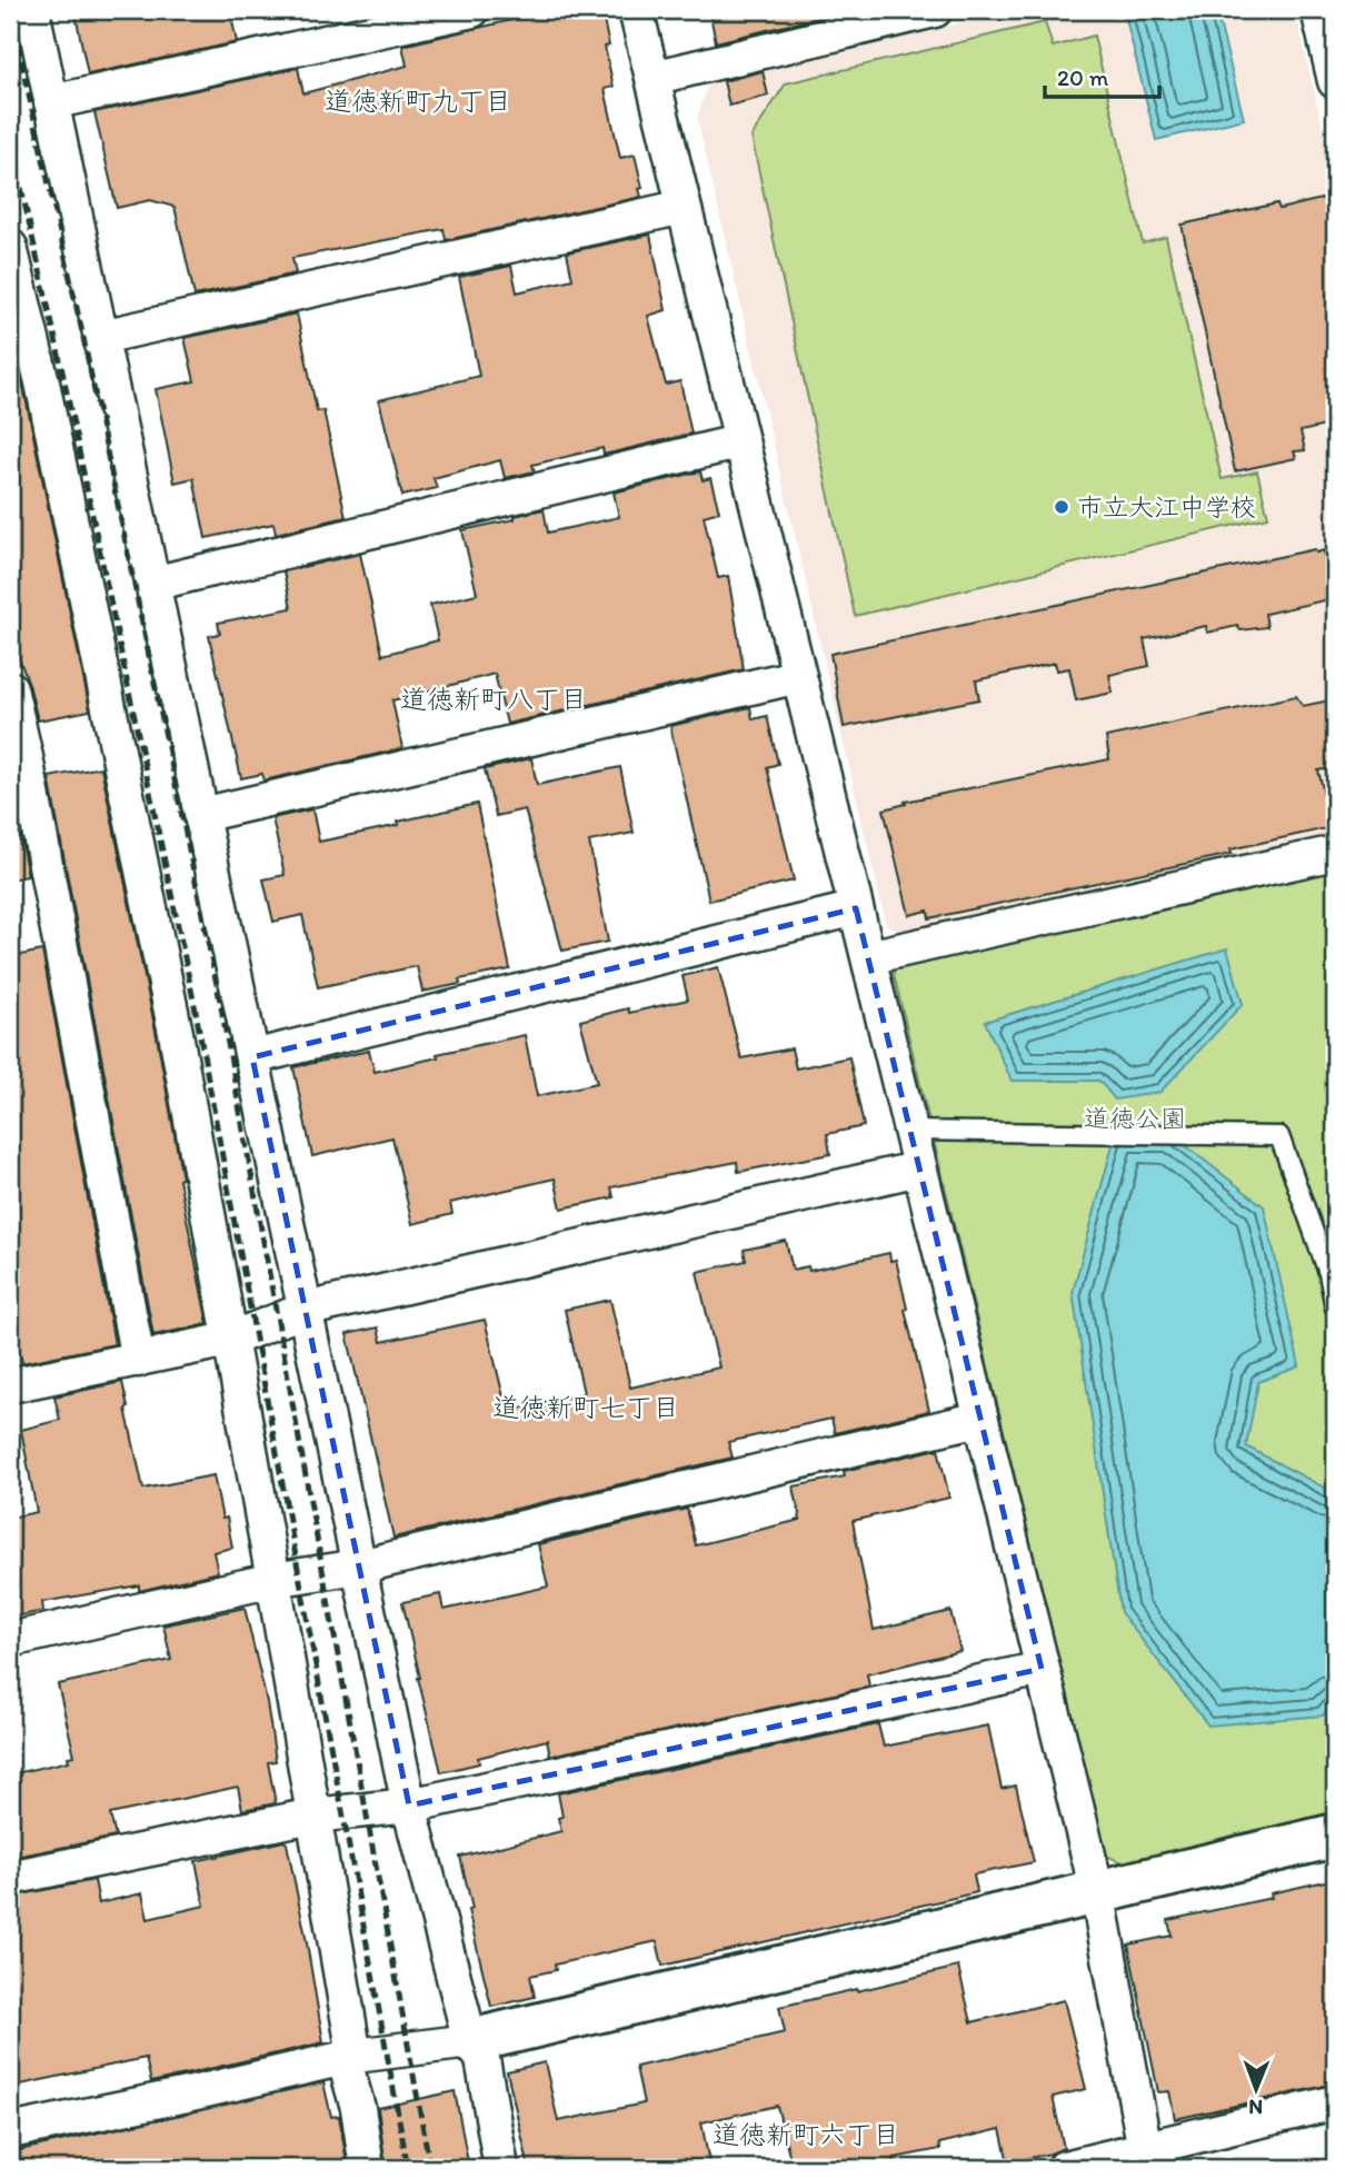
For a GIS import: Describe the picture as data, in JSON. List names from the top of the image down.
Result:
{
  "districts": [
    "道徳新町九丁目",
    "道徳新町八丁目",
    "道徳新町七丁目",
    "道徳新町六丁目"
  ],
  "parks": ["道徳公園"],
  "places": ["市立大江中学校"],
  "scale_bar": "20 m",
  "north": "bottom"
}
